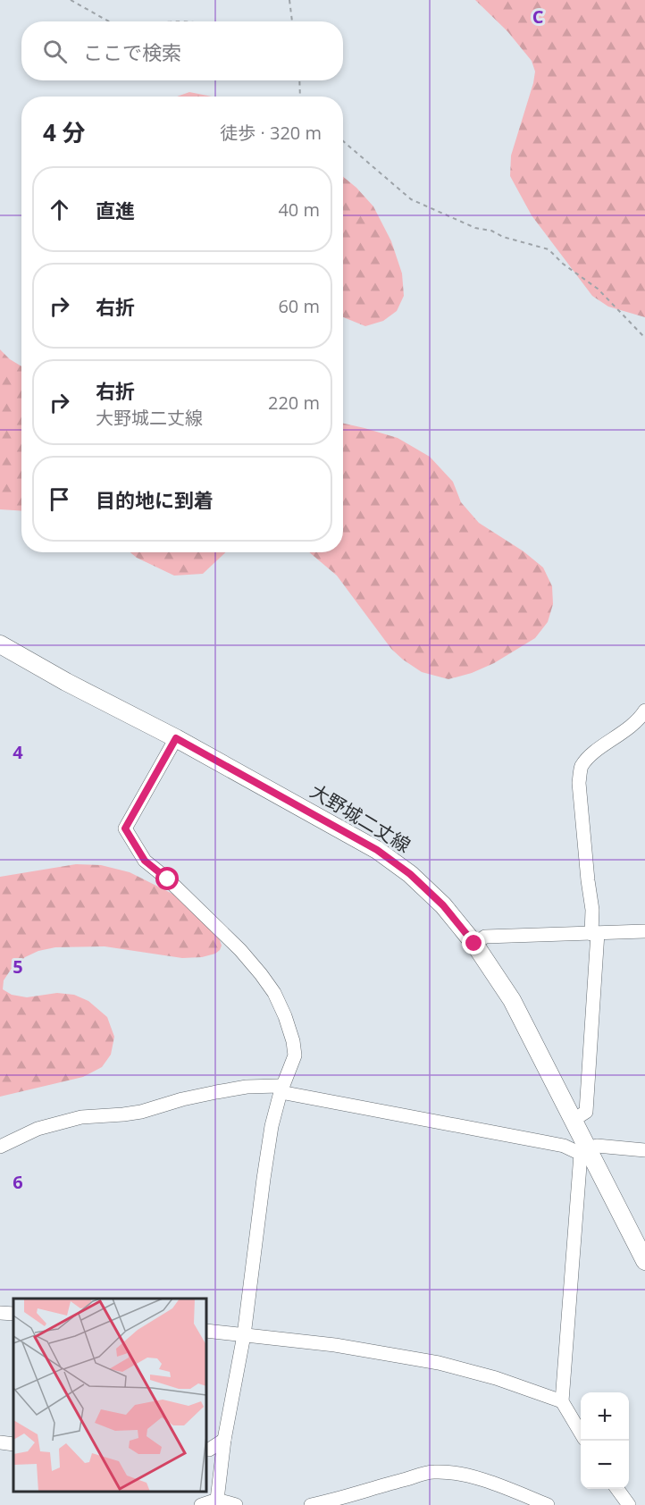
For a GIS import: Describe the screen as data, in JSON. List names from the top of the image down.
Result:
{
  "streets": {
    "main road": ["大野城二丈線"]
  },
  "page": {
    "search": "ここで検索",
    "heading": ["4 分", "徒歩 · 320 m"],
    "list": [
      ["直進", "40 m"],
      ["右折", "60 m"],
      ["右折", "大野城二丈線", "220 m"],
      "目的地に到着"
    ],
    "map_buttons": ["+", "−"]
  },
  "grid": {
    "columns": ["C"],
    "rows": ["4", "5", "6"]
  }
}
